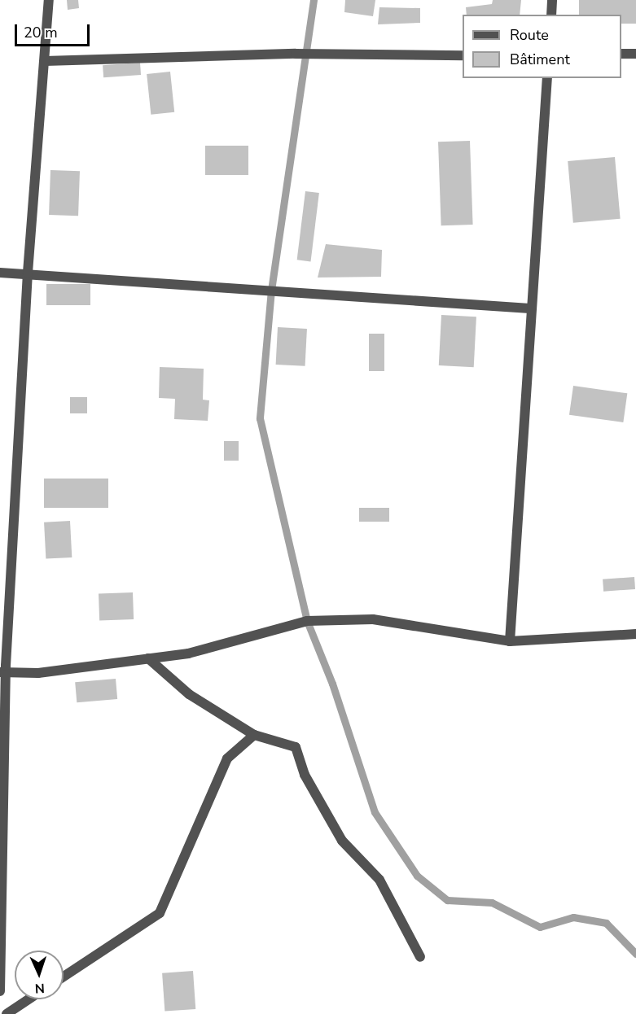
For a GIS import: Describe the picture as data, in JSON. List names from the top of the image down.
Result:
{
  "legend": ["Route", "Bâtiment"],
  "scale_bar": "20 m",
  "north": "bottom"
}
